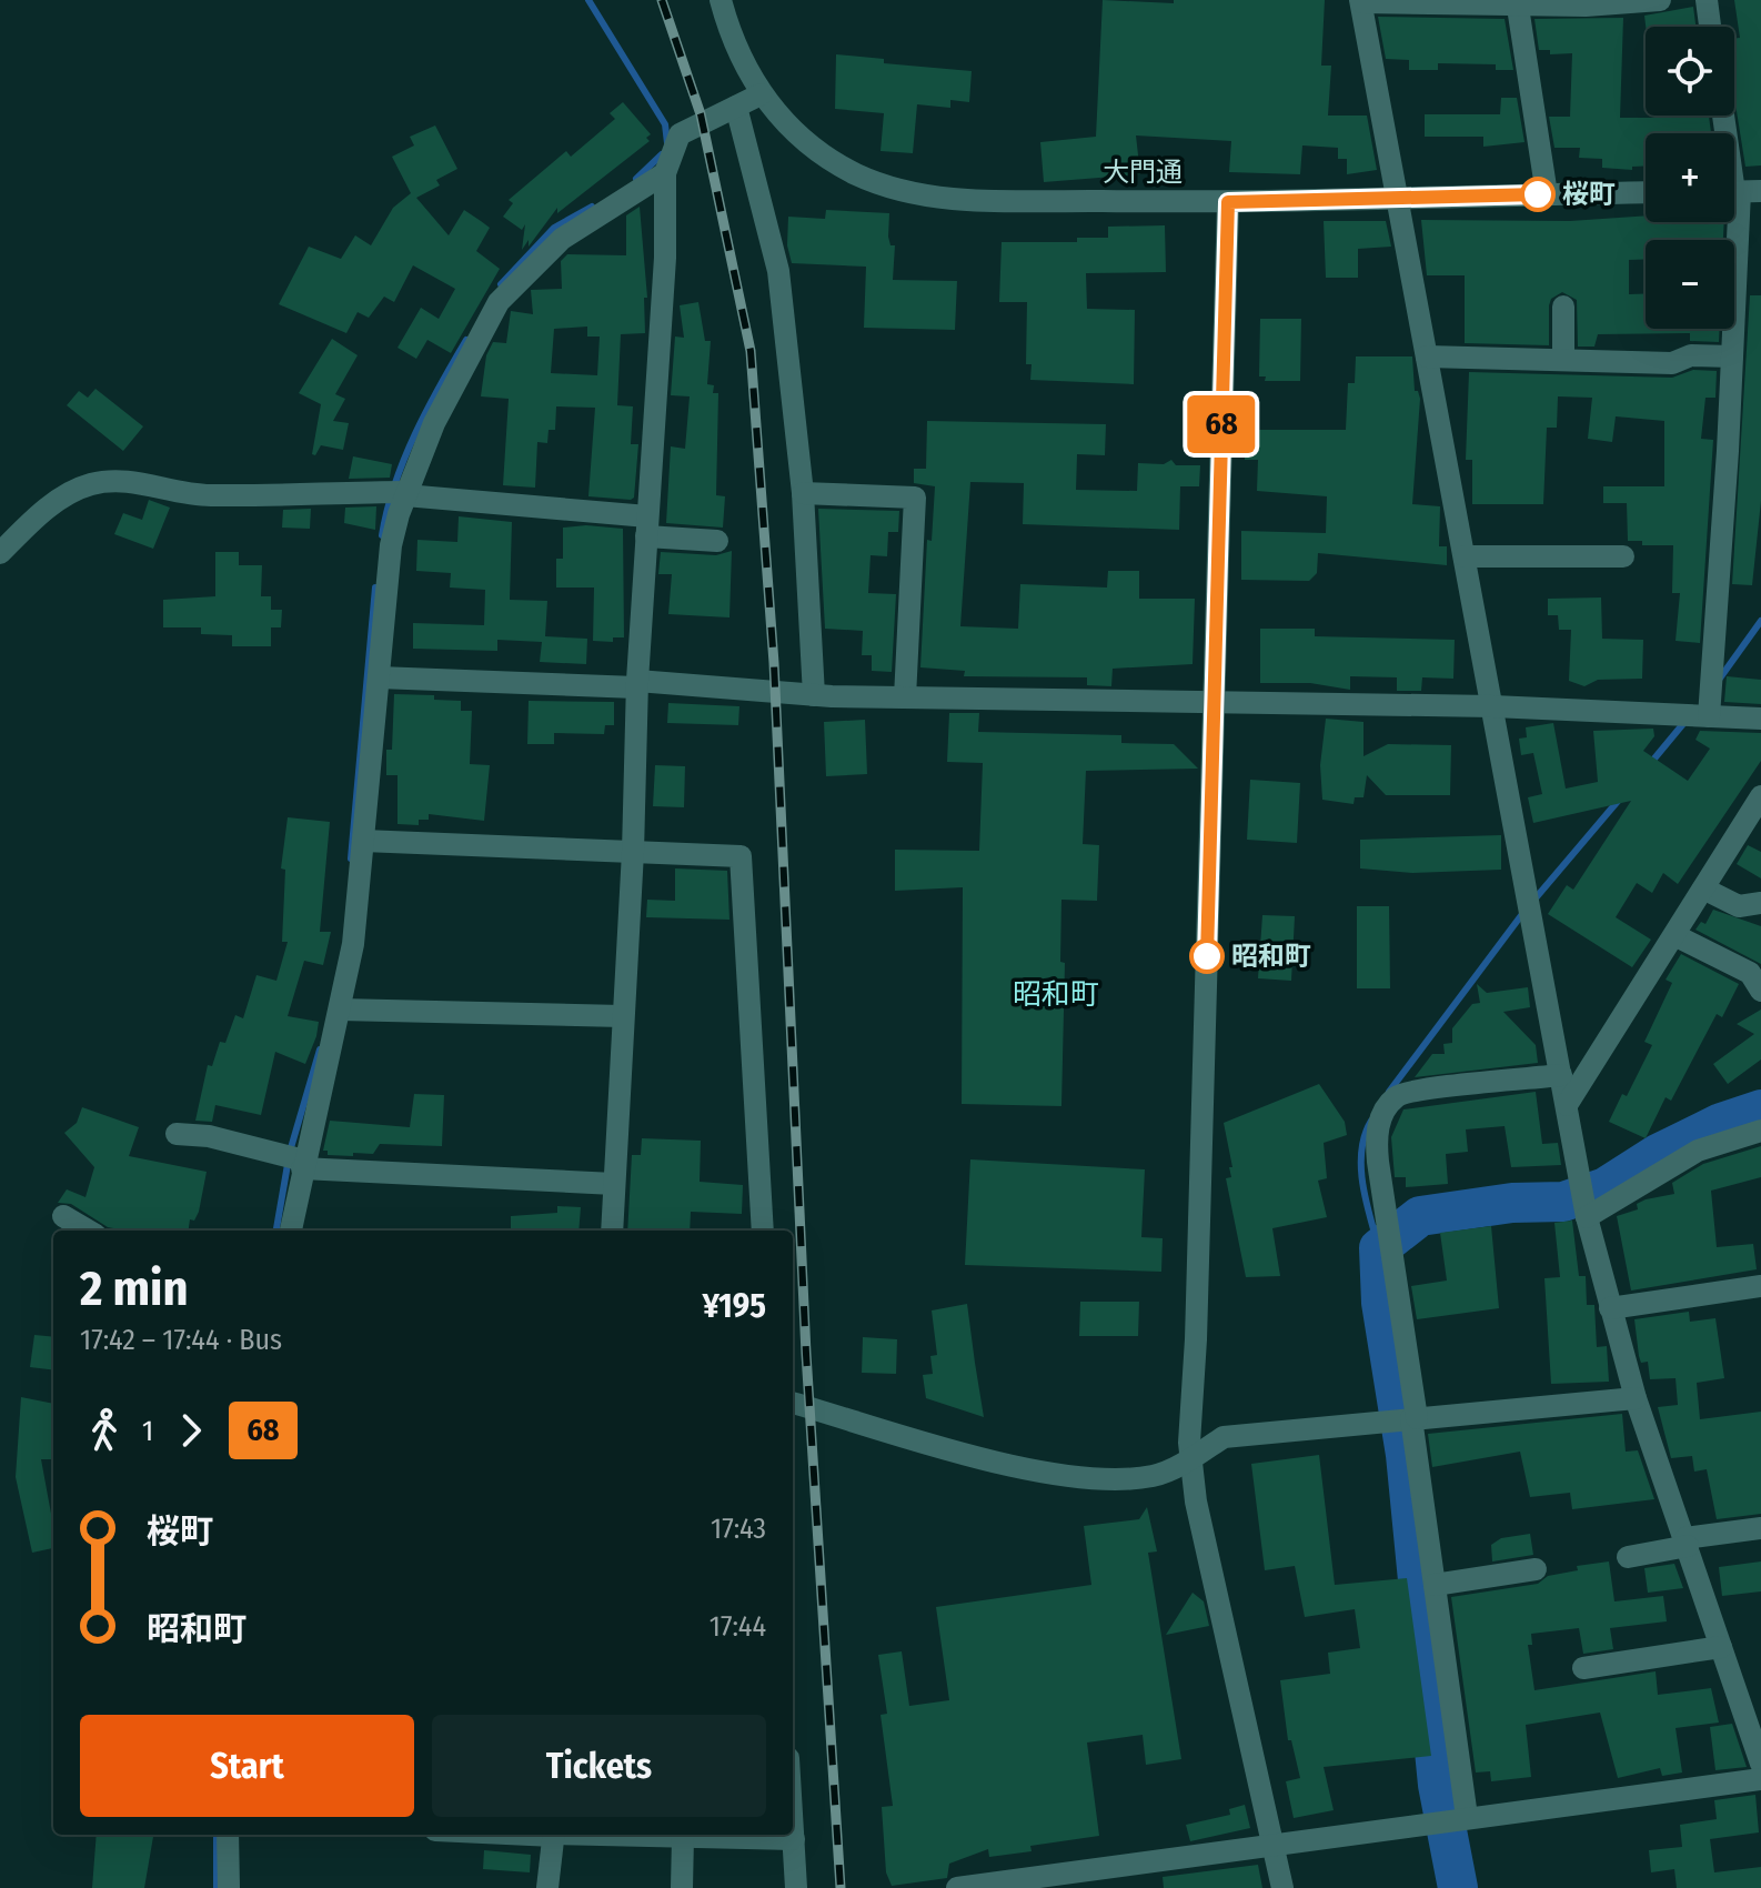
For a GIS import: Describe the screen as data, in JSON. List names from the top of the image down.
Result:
{
  "streets": {
    "street": ["大門通"]
  },
  "districts": ["昭和町"],
  "places": ["桜町", "昭和町"],
  "lines": ["bus line 68"],
  "page": {
    "on_map": "68",
    "map_buttons": ["+", "−"],
    "heading": ["2 min", "17:42 – 17:44 · Bus", "¥195"],
    "legs": ["1", "68"],
    "list": [
      {
        "name": "桜町",
        "value": "17:43"
      },
      {
        "name": "昭和町",
        "value": "17:44"
      }
    ],
    "buttons": ["Start", "Tickets"]
  }
}
